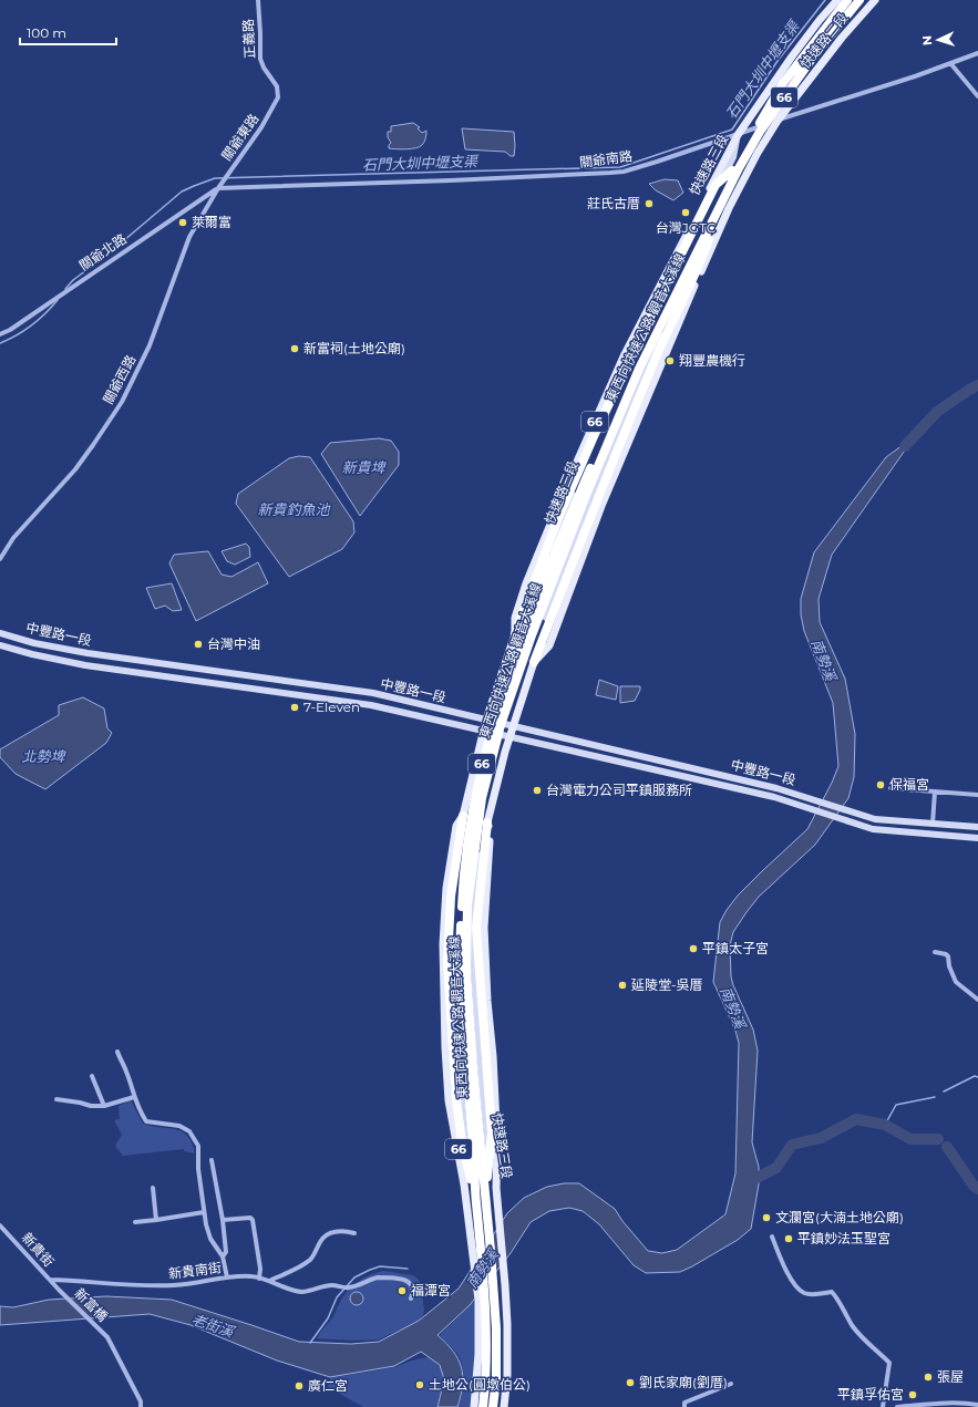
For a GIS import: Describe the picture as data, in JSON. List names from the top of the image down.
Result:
{
  "streets": {
    "highway": ["66", "東西向快速公路 觀音大溪線"],
    "main road": ["快速路二段", "快速路三段", "中豐路一段"],
    "street": [
      "正義路",
      "關爺東路",
      "關爺南路",
      "關爺北路",
      "關爺西路",
      "新貴街",
      "新貴南街",
      "新富橋"
    ]
  },
  "crossings": [
    ["正義路", "關爺東路"],
    ["快速路二段", "關爺南路"],
    ["快速路二段", "快速路三段"],
    ["66", "快速路三段"],
    ["關爺東路", "關爺南路"],
    ["關爺東路", "關爺北路"],
    ["關爺東路", "關爺西路"],
    ["關爺南路", "快速路三段"],
    ["關爺南路", "關爺北路"],
    ["關爺南路", "關爺西路"],
    ["快速路三段", "中豐路一段"],
    ["關爺北路", "關爺西路"],
    ["新貴街", "新貴南街"],
    ["新貴街", "新富橋"]
  ],
  "water": [
    "石門大圳中壢支渠",
    "新貴埤",
    "新貴釣魚池",
    "南勢溪",
    "北勢埤",
    "老街溪"
  ],
  "places": [
    "莊氏古厝",
    "台灣JGTC",
    "萊爾富",
    "新富祠(土地公廟)",
    "翔豐農機行",
    "台灣中油",
    "7-Eleven",
    "保福宮",
    "台灣電力公司平鎮服務所",
    "平鎮太子宮",
    "延陵堂-吳厝",
    "文瀾宮(大湳土地公廟)",
    "平鎮妙法玉聖宮",
    "福潭宮",
    "張屋",
    "劉氏家廟(劉厝)",
    "土地公(圓墩伯公)",
    "廣仁宮",
    "平鎮孚佑宮"
  ],
  "scale_bar": "100 m",
  "north": "left"
}
